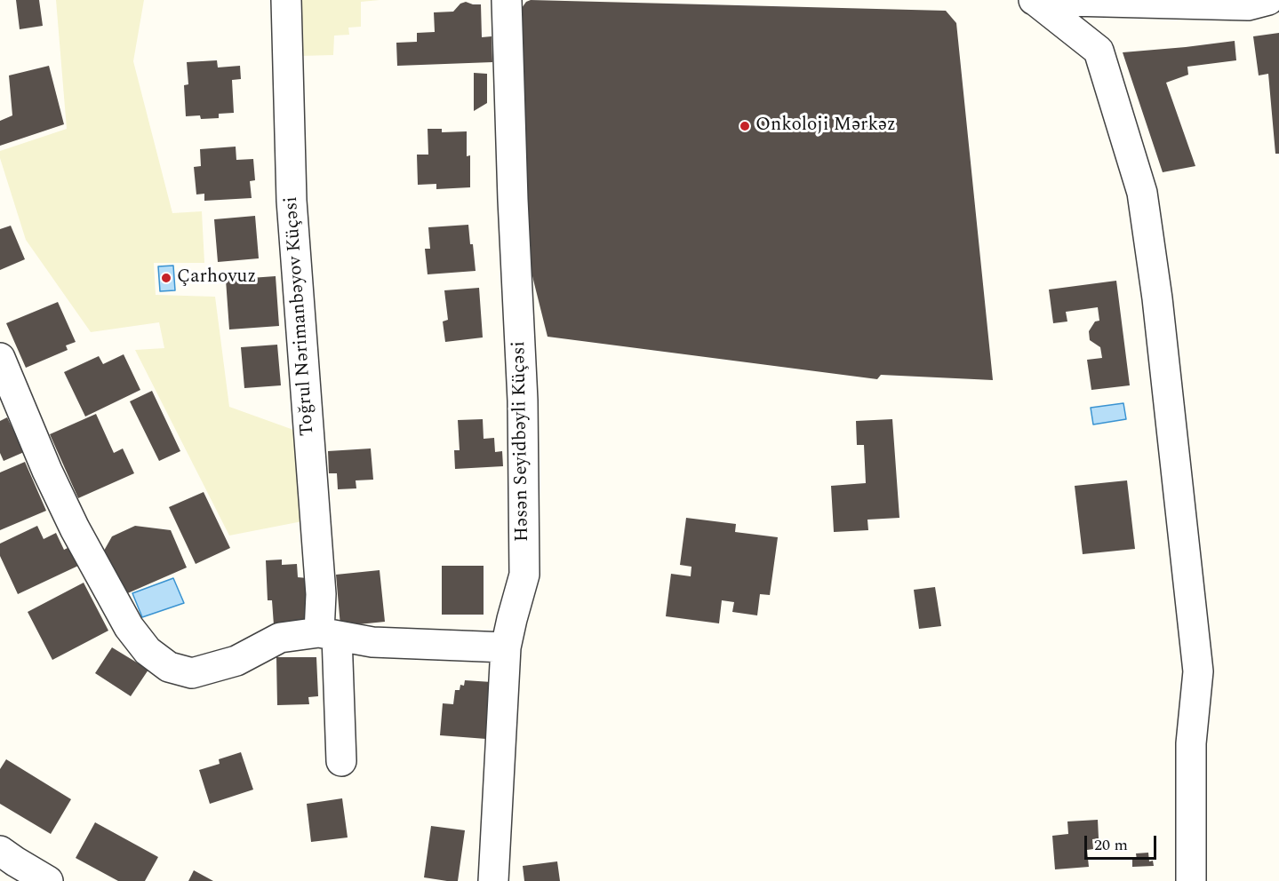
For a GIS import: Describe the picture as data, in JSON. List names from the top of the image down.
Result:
{
  "streets": {
    "street": ["Toğrul Nərimanbəyov Küçəsi", "Həsən Seyidbəyli Küçəsi"]
  },
  "places": ["Onkoloji Mərkəz", "Çarhovuz"],
  "scale_bar": "20 m"
}
